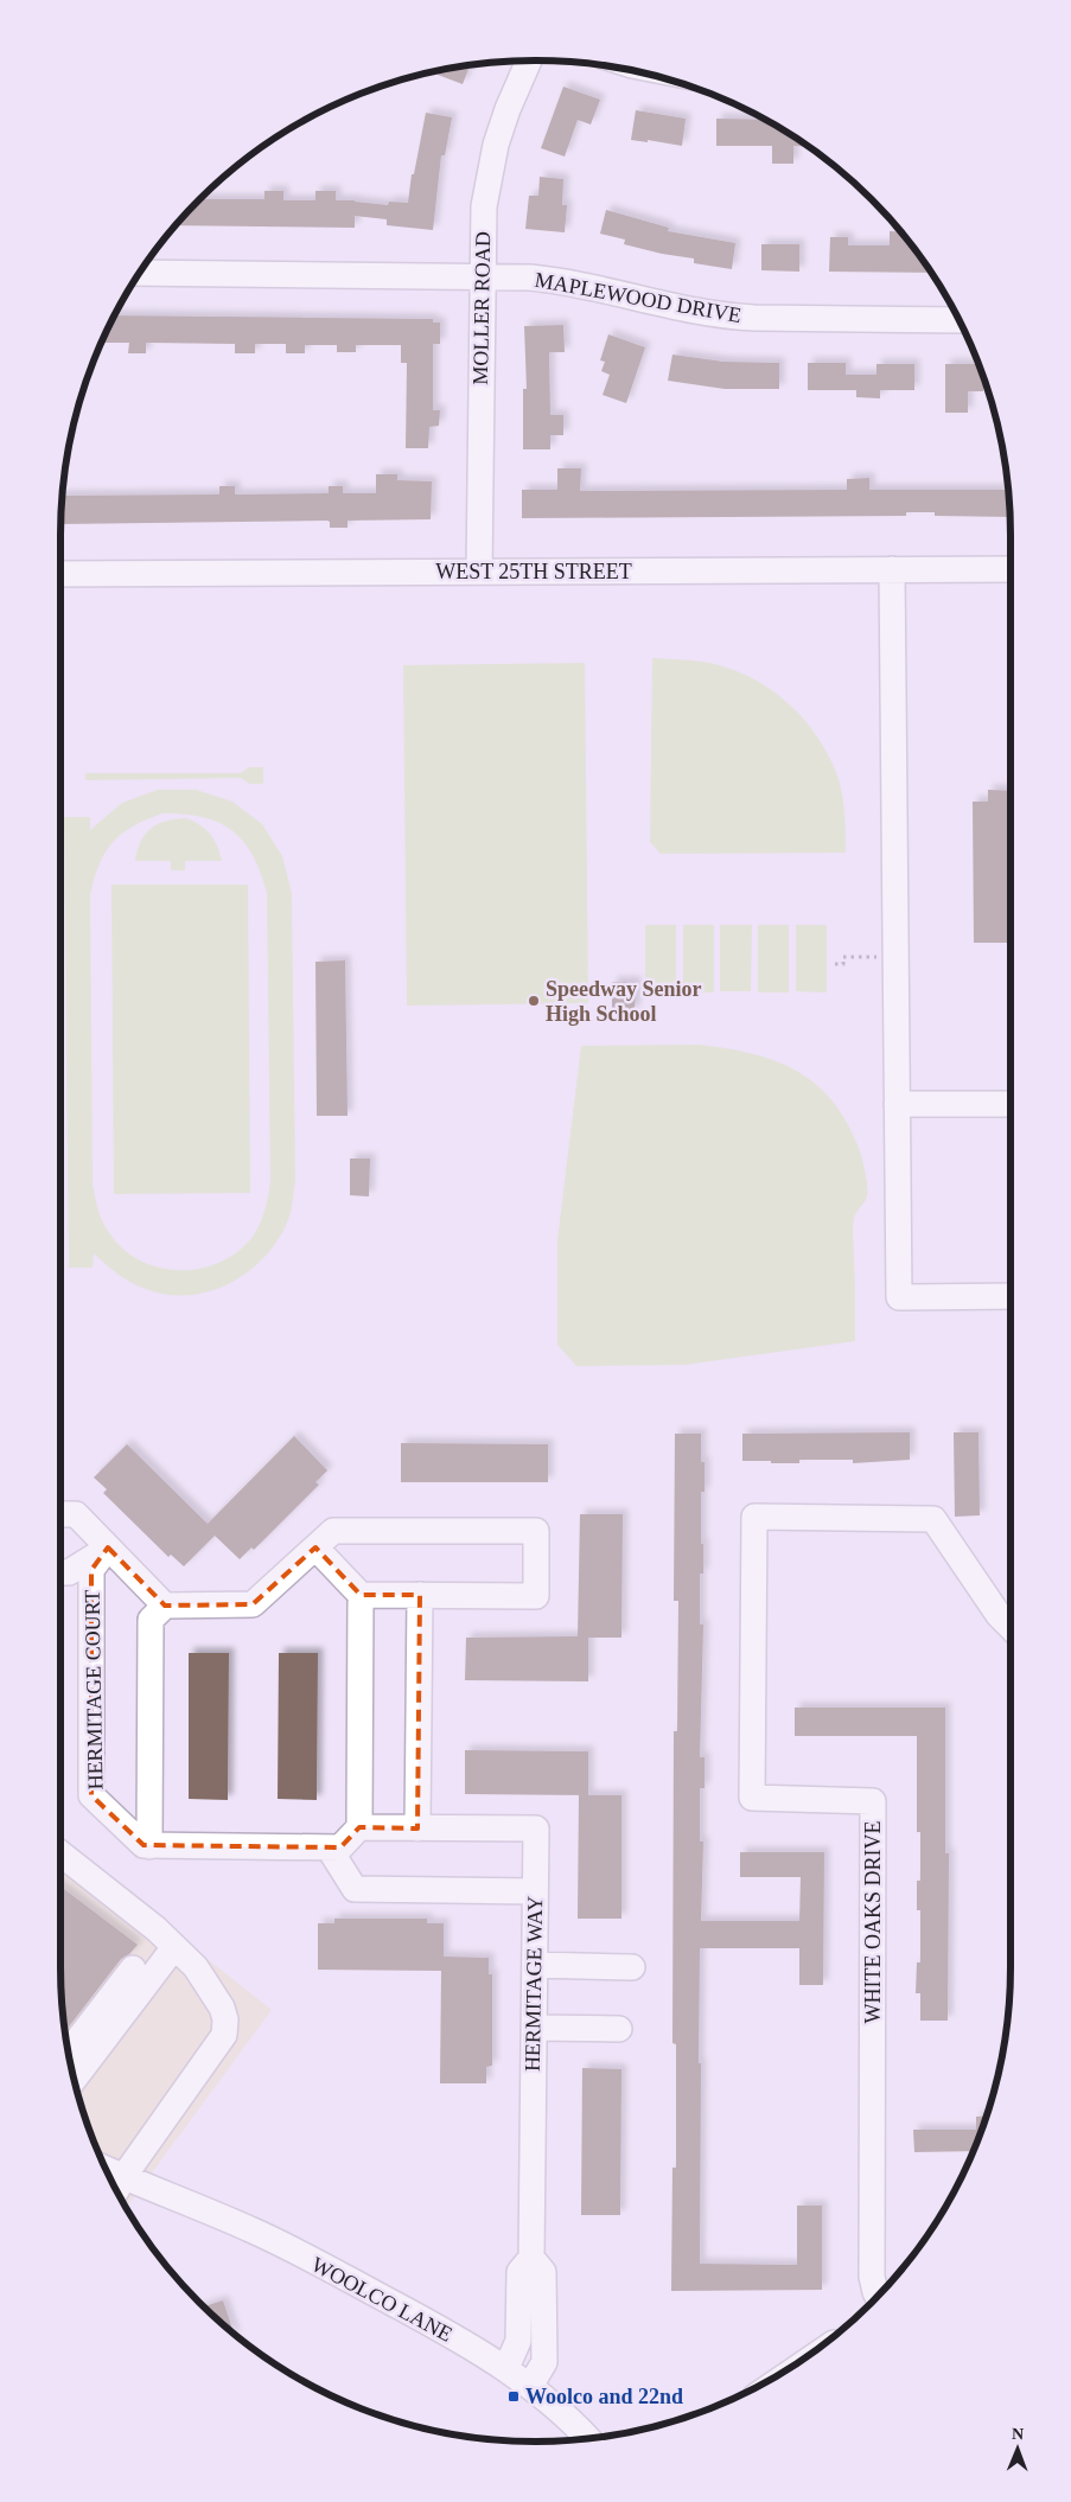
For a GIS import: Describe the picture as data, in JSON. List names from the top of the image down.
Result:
{
  "streets": {
    "street": [
      "MAPLEWOOD DRIVE",
      "MOLLER ROAD",
      "WEST 25TH STREET",
      "HERMITAGE COURT",
      "WHITE OAKS DRIVE",
      "HERMITAGE WAY",
      "WOOLCO LANE"
    ]
  },
  "crossings": [
    ["MAPLEWOOD DRIVE", "MOLLER ROAD"],
    ["MOLLER ROAD", "WEST 25TH STREET"],
    ["HERMITAGE WAY", "WOOLCO LANE"]
  ],
  "places": {
    "other": ["Speedway Senior High School"],
    "transit": ["Woolco and 22nd"]
  },
  "north": "top"
}
